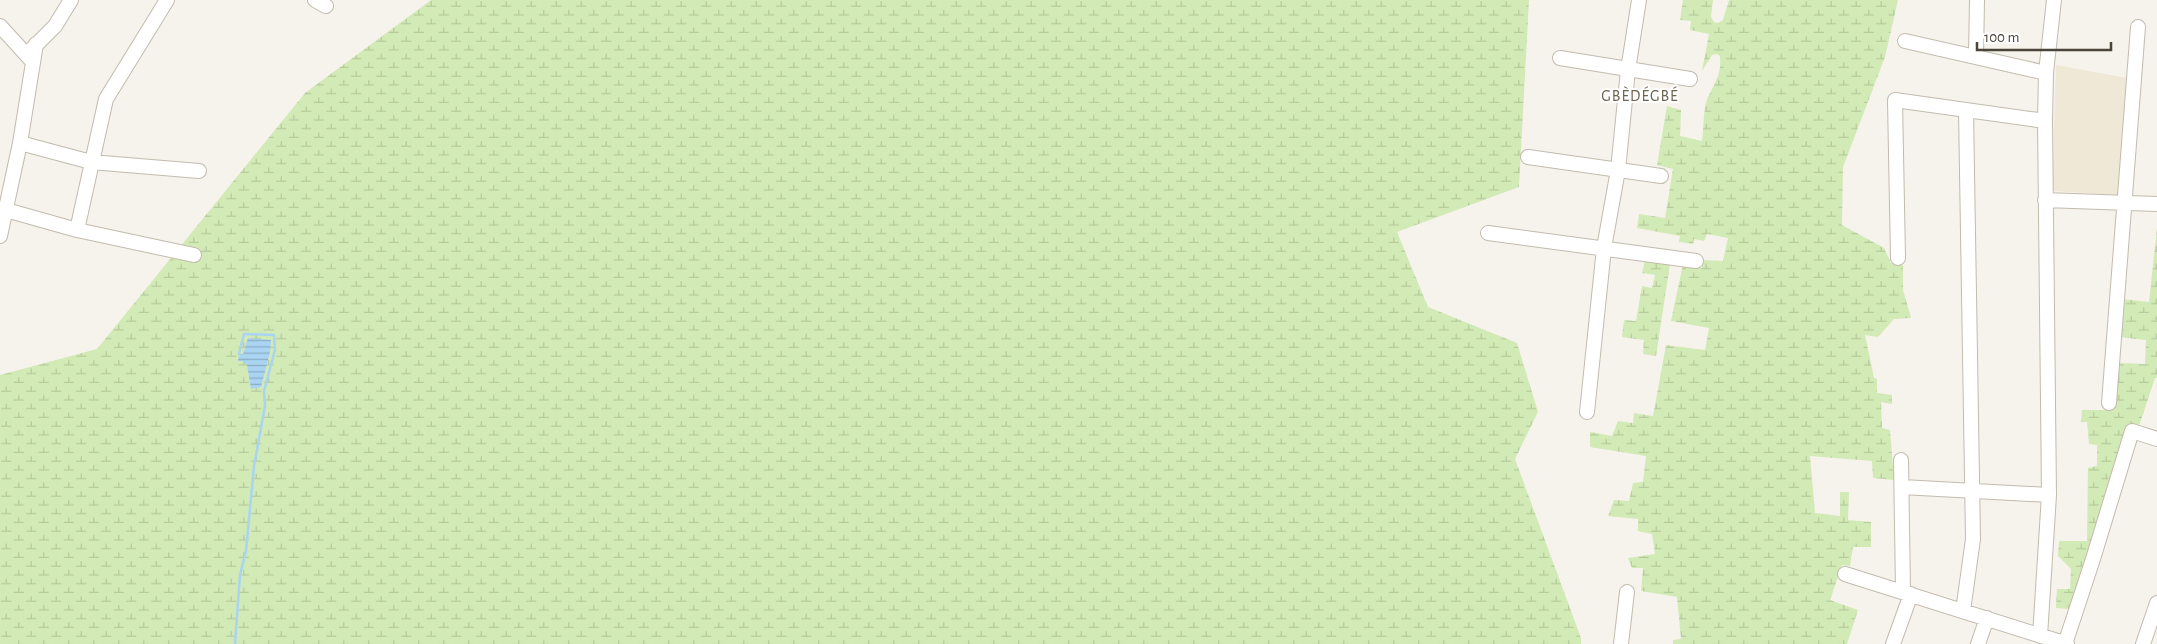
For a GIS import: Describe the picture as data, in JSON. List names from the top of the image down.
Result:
{
  "districts": ["GBÈDÉGBÉ"],
  "scale_bar": "100 m"
}
